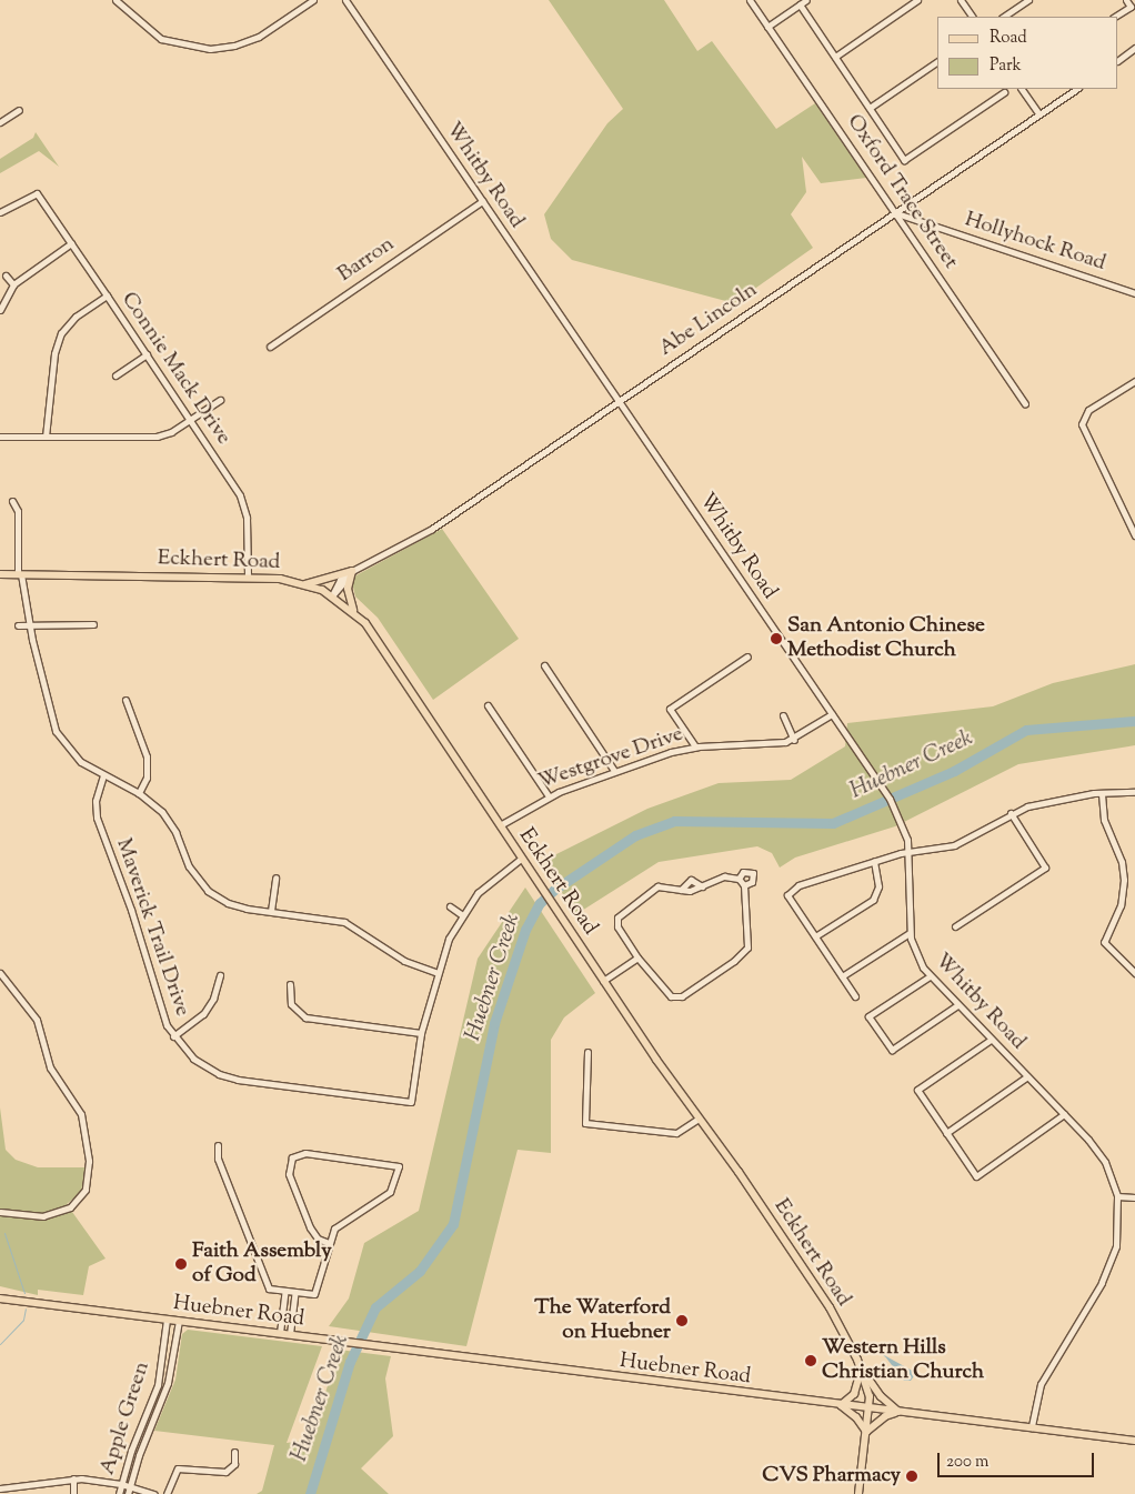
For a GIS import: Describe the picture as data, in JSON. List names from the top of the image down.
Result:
{
  "streets": {
    "main road": ["Eckhert Road", "Huebner Road"],
    "street": [
      "Whitby Road",
      "Oxford Trace Street",
      "Hollyhock Road",
      "Barron",
      "Abe Lincoln",
      "Connie Mack Drive",
      "Westgrove Drive",
      "Maverick Trail Drive",
      "Apple Green"
    ]
  },
  "crossings": [
    ["Whitby Road", "Barron"],
    ["Whitby Road", "Abe Lincoln"],
    ["Whitby Road", "Huebner Road"],
    ["Oxford Trace Street", "Hollyhock Road"],
    ["Oxford Trace Street", "Abe Lincoln"],
    ["Hollyhock Road", "Abe Lincoln"],
    ["Abe Lincoln", "Eckhert Road"],
    ["Connie Mack Drive", "Eckhert Road"],
    ["Eckhert Road", "Westgrove Drive"],
    ["Eckhert Road", "Huebner Road"],
    ["Huebner Road", "Apple Green"]
  ],
  "water": ["Huebner Creek"],
  "places": [
    "San Antonio Chinese Methodist Church",
    "Faith Assembly of God",
    "The Waterford on Huebner",
    "Western Hills Christian Church",
    "CVS Pharmacy"
  ],
  "legend": ["Road", "Park"],
  "scale_bar": "200 m"
}
